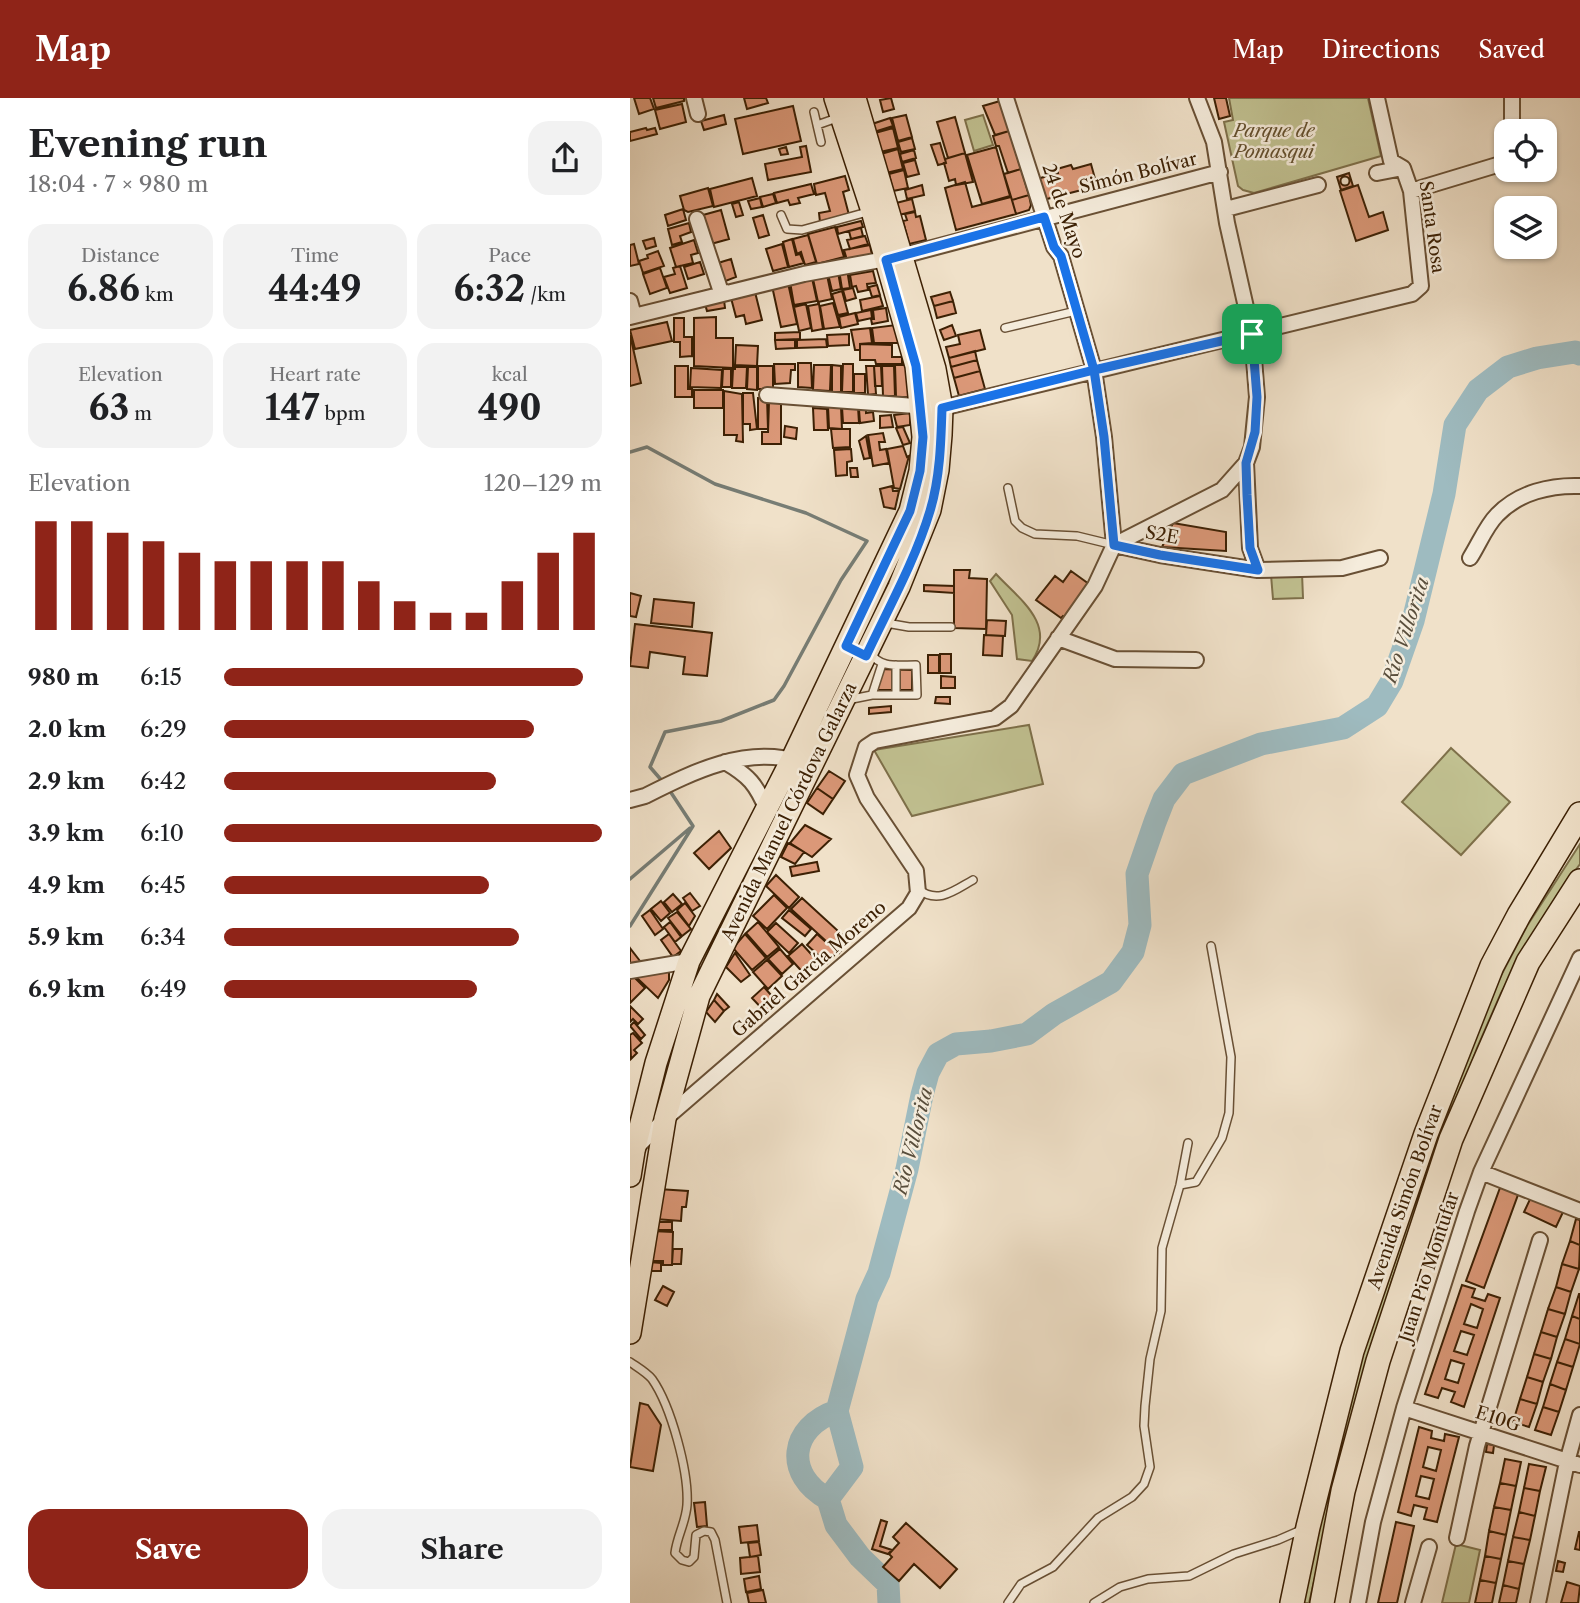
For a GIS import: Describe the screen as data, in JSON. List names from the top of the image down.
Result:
{
  "streets": {
    "highway": ["Avenida Simón Bolívar"],
    "main road": ["Avenida Manuel Córdova Galarza"],
    "street": [
      "Simón Bolívar",
      "24 de Mayo",
      "Santa Rosa",
      "S2E",
      "Gabriel García Moreno",
      "Juan Pio Montufar",
      "E10G"
    ]
  },
  "crossings": [
    ["Simón Bolívar", "24 de Mayo"],
    ["Simón Bolívar", "Avenida Manuel Córdova Galarza"],
    ["24 de Mayo", "S2E"],
    ["Avenida Manuel Córdova Galarza", "Gabriel García Moreno"],
    ["Juan Pio Montufar", "E10G"]
  ],
  "water": ["Río Villorita"],
  "parks": ["Parque de Pomasqui"],
  "page": {
    "header": "Map",
    "nav": ["Map", "Directions", "Saved"],
    "heading": ["Evening run", "18:04 · 7 × 980 m"],
    "stats": [
      ["Distance", "6.86 km"],
      ["Time", "44:49"],
      ["Pace", "6:32 /km"],
      ["Elevation", "63 m"],
      ["Heart rate", "147 bpm"],
      ["kcal", "490"]
    ],
    "chart": ["Elevation", "120–129 m"],
    "list": [
      {
        "name": "980 m",
        "note": "6:15"
      },
      {
        "name": "2.0 km",
        "note": "6:29"
      },
      {
        "name": "2.9 km",
        "note": "6:42"
      },
      {
        "name": "3.9 km",
        "note": "6:10"
      },
      {
        "name": "4.9 km",
        "note": "6:45"
      },
      {
        "name": "5.9 km",
        "note": "6:34"
      },
      {
        "name": "6.9 km",
        "note": "6:49"
      }
    ],
    "buttons": ["Save", "Share"]
  }
}
